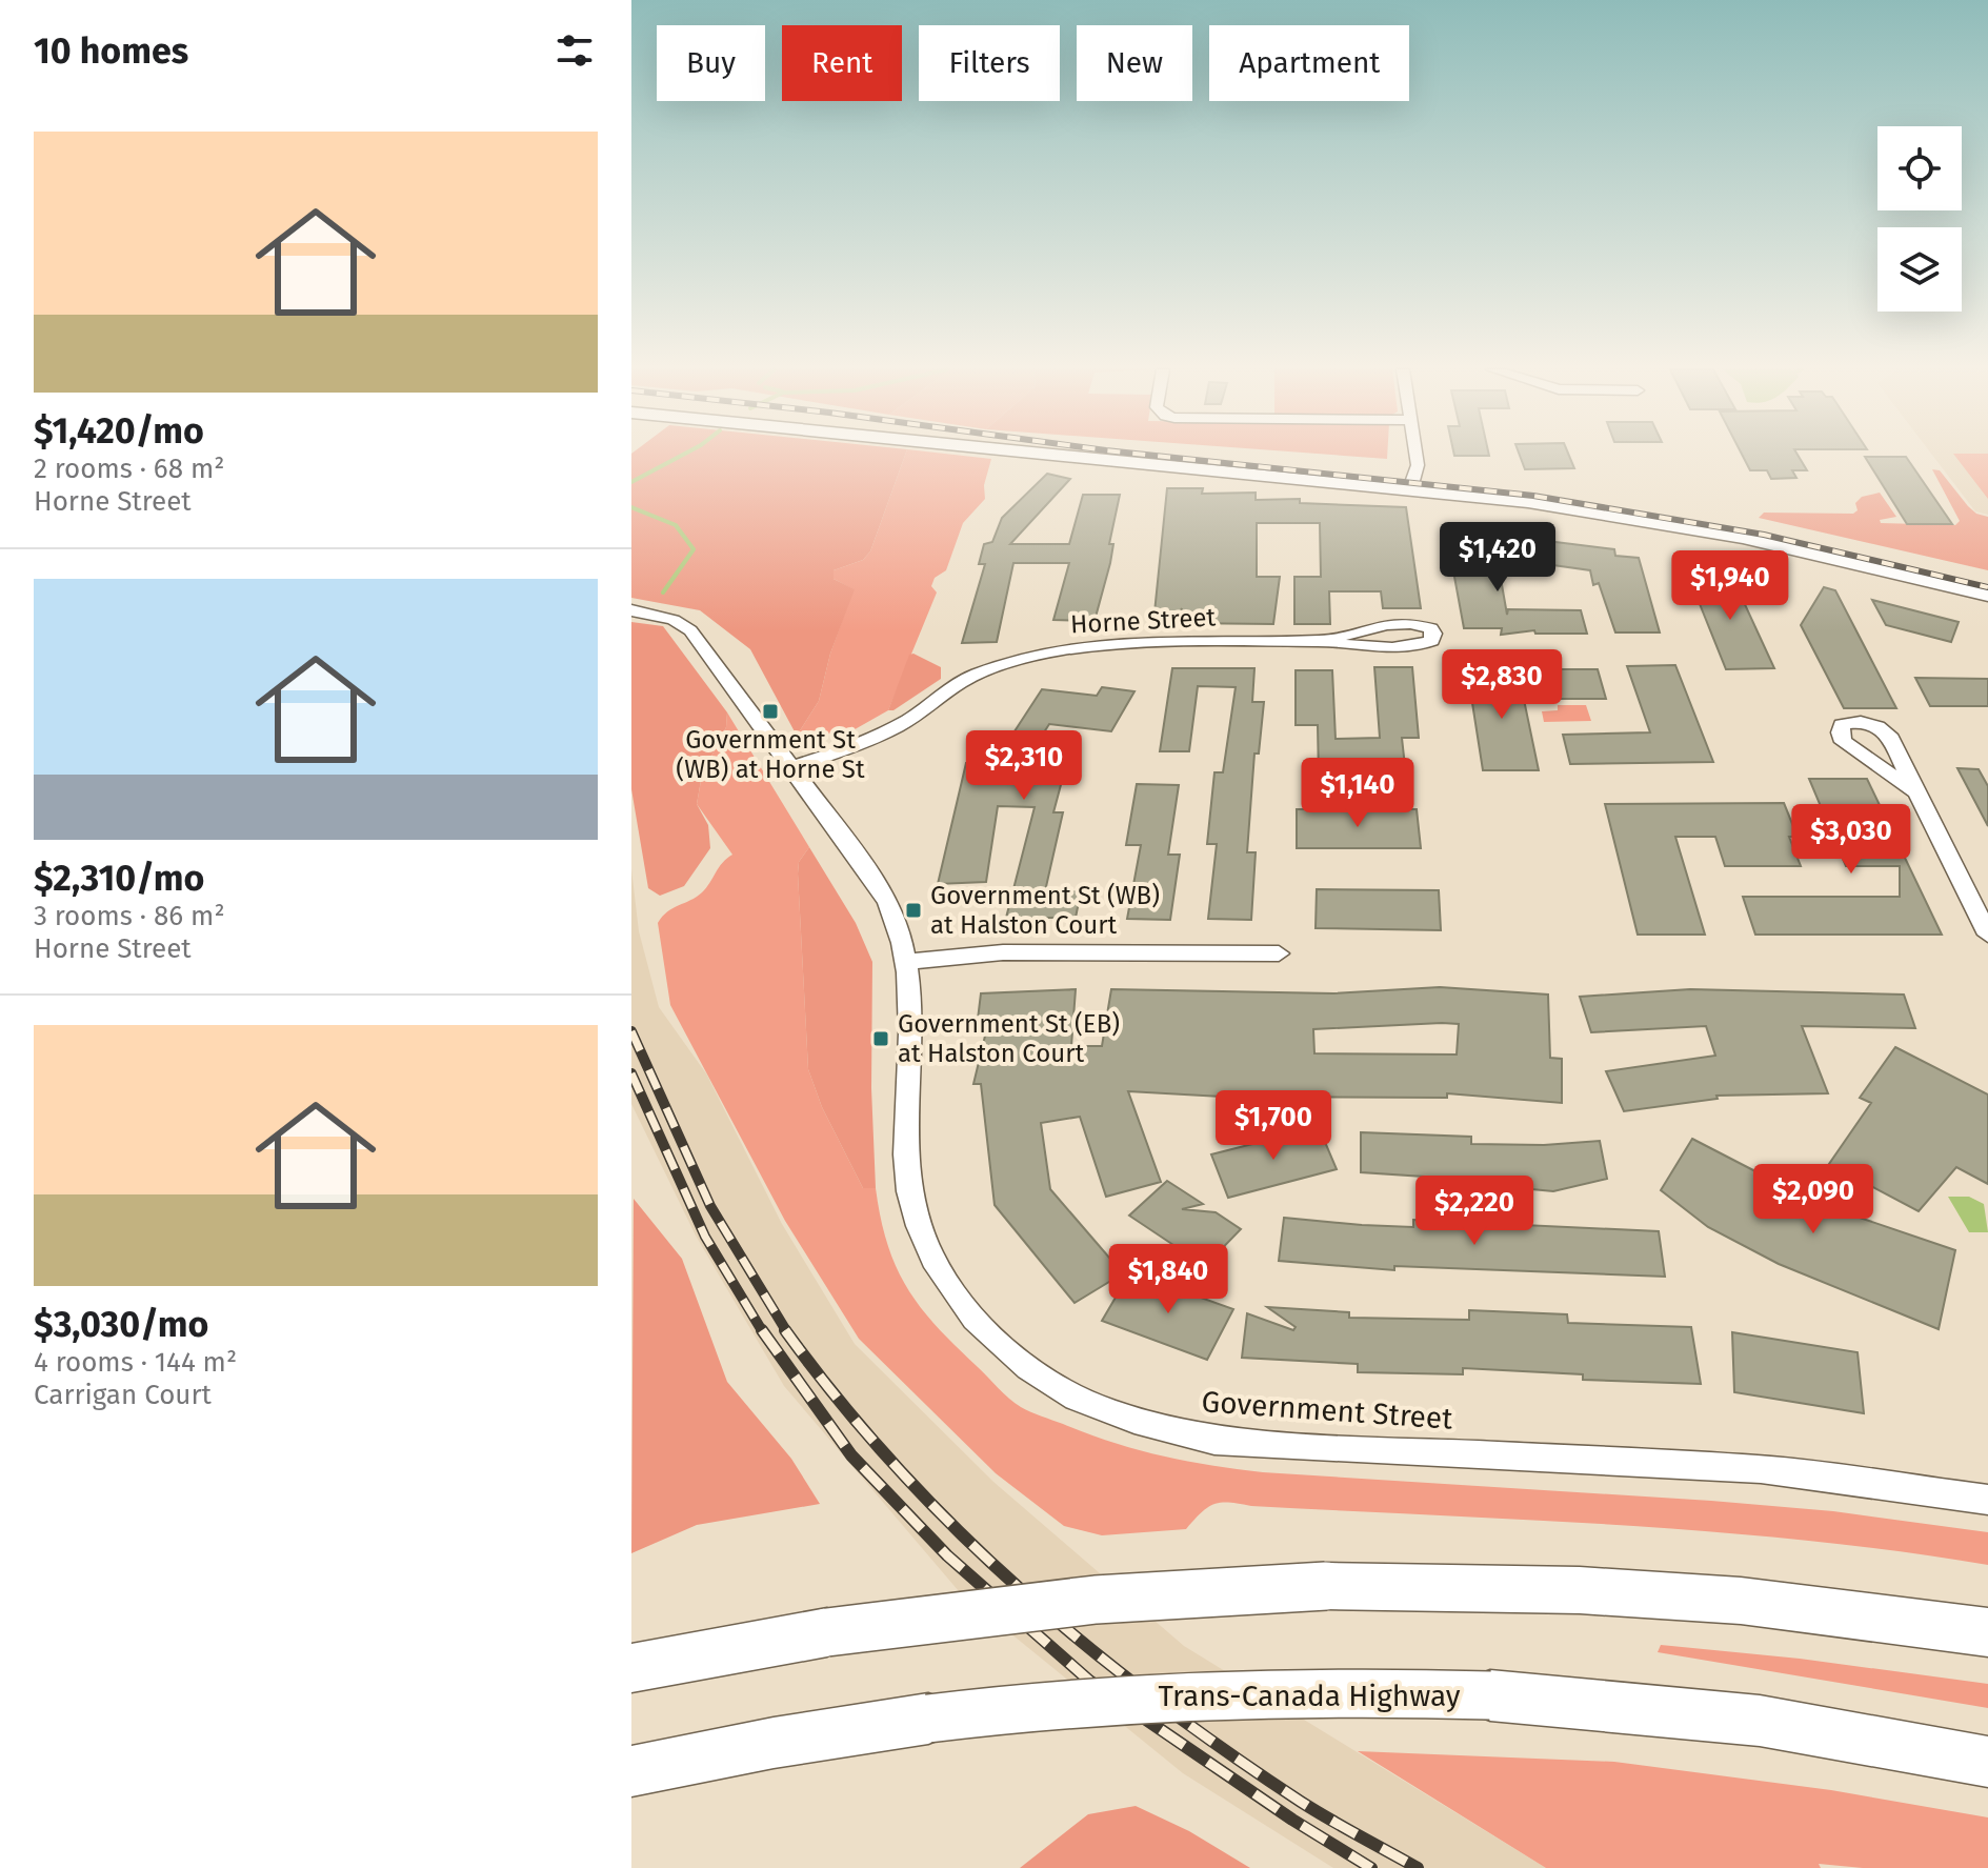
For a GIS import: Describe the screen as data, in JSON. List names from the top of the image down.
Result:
{
  "streets": {
    "highway": ["Trans-Canada Highway"],
    "street": ["Horne Street", "Government Street"]
  },
  "crossings": [
    ["Horne Street", "Government Street"]
  ],
  "places": {
    "transit": ["Government St (WB) at Horne St", "Government St (WB) at Halston Court", "Government St (EB) at Halston Court"]
  },
  "page": {
    "heading": "10 homes",
    "chip": [
      "Buy",
      "Rent",
      "Filters",
      "New",
      "Apartment"
    ],
    "list": [
      {
        "name": "$1,420/mo",
        "note": "2 rooms · 68 m² · Horne Street"
      },
      {
        "name": "$2,310/mo",
        "note": "3 rooms · 86 m² · Horne Street"
      },
      {
        "name": "$3,030/mo",
        "note": "4 rooms · 144 m² · Carrigan Court"
      }
    ],
    "price": [
      "$1,420",
      "$1,940",
      "$2,830",
      "$2,310",
      "$1,140",
      "$3,030",
      "$1,700",
      "$2,090",
      "$2,220",
      "$1,840"
    ]
  }
}
